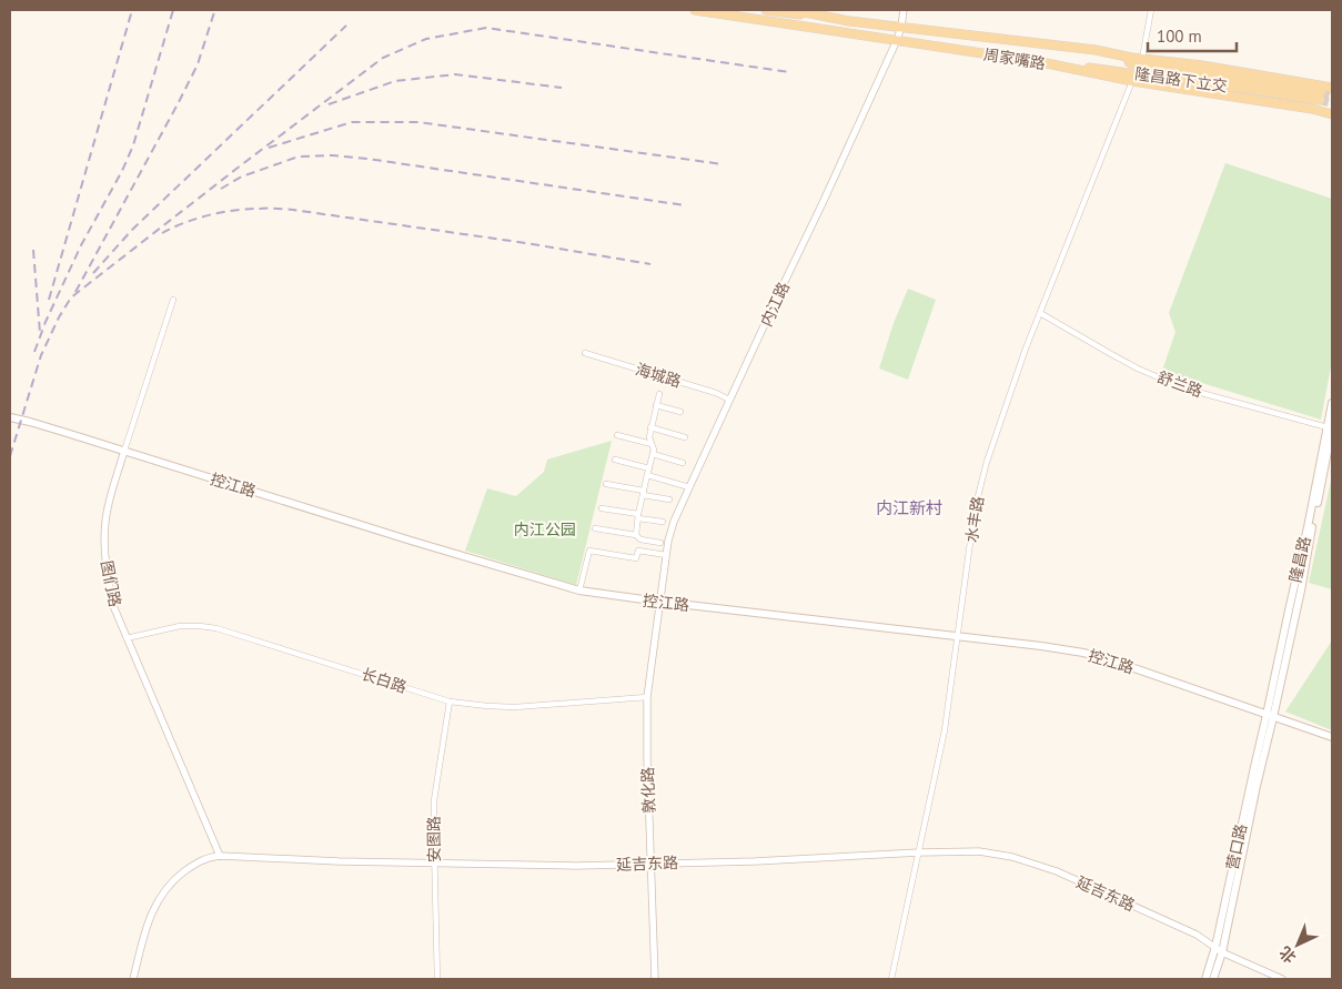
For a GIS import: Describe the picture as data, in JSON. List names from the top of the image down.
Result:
{
  "streets": {
    "main road": [
      "周家嘴路",
      "隆昌路下立交",
      "控江路",
      "隆昌路",
      "营口路"
    ],
    "street": [
      "内江路",
      "海城路",
      "舒兰路",
      "水丰路",
      "图们路",
      "长白路",
      "敦化路",
      "安图路",
      "延吉东路"
    ]
  },
  "crossings": [
    ["周家嘴路", "隆昌路下立交"],
    ["周家嘴路", "内江路"],
    ["周家嘴路", "水丰路"],
    ["内江路", "海城路"],
    ["内江路", "控江路"],
    ["内江路", "敦化路"],
    ["舒兰路", "水丰路"],
    ["舒兰路", "隆昌路"],
    ["控江路", "水丰路"],
    ["控江路", "隆昌路"],
    ["控江路", "图们路"],
    ["控江路", "敦化路"],
    ["控江路", "营口路"],
    ["水丰路", "延吉东路"],
    ["隆昌路", "营口路"],
    ["图们路", "长白路"],
    ["图们路", "延吉东路"],
    ["长白路", "敦化路"],
    ["长白路", "安图路"],
    ["敦化路", "延吉东路"],
    ["安图路", "延吉东路"],
    ["营口路", "延吉东路"]
  ],
  "districts": ["内江新村"],
  "parks": ["内江公园"],
  "scale_bar": "100 m",
  "north": "bottom left"
}
